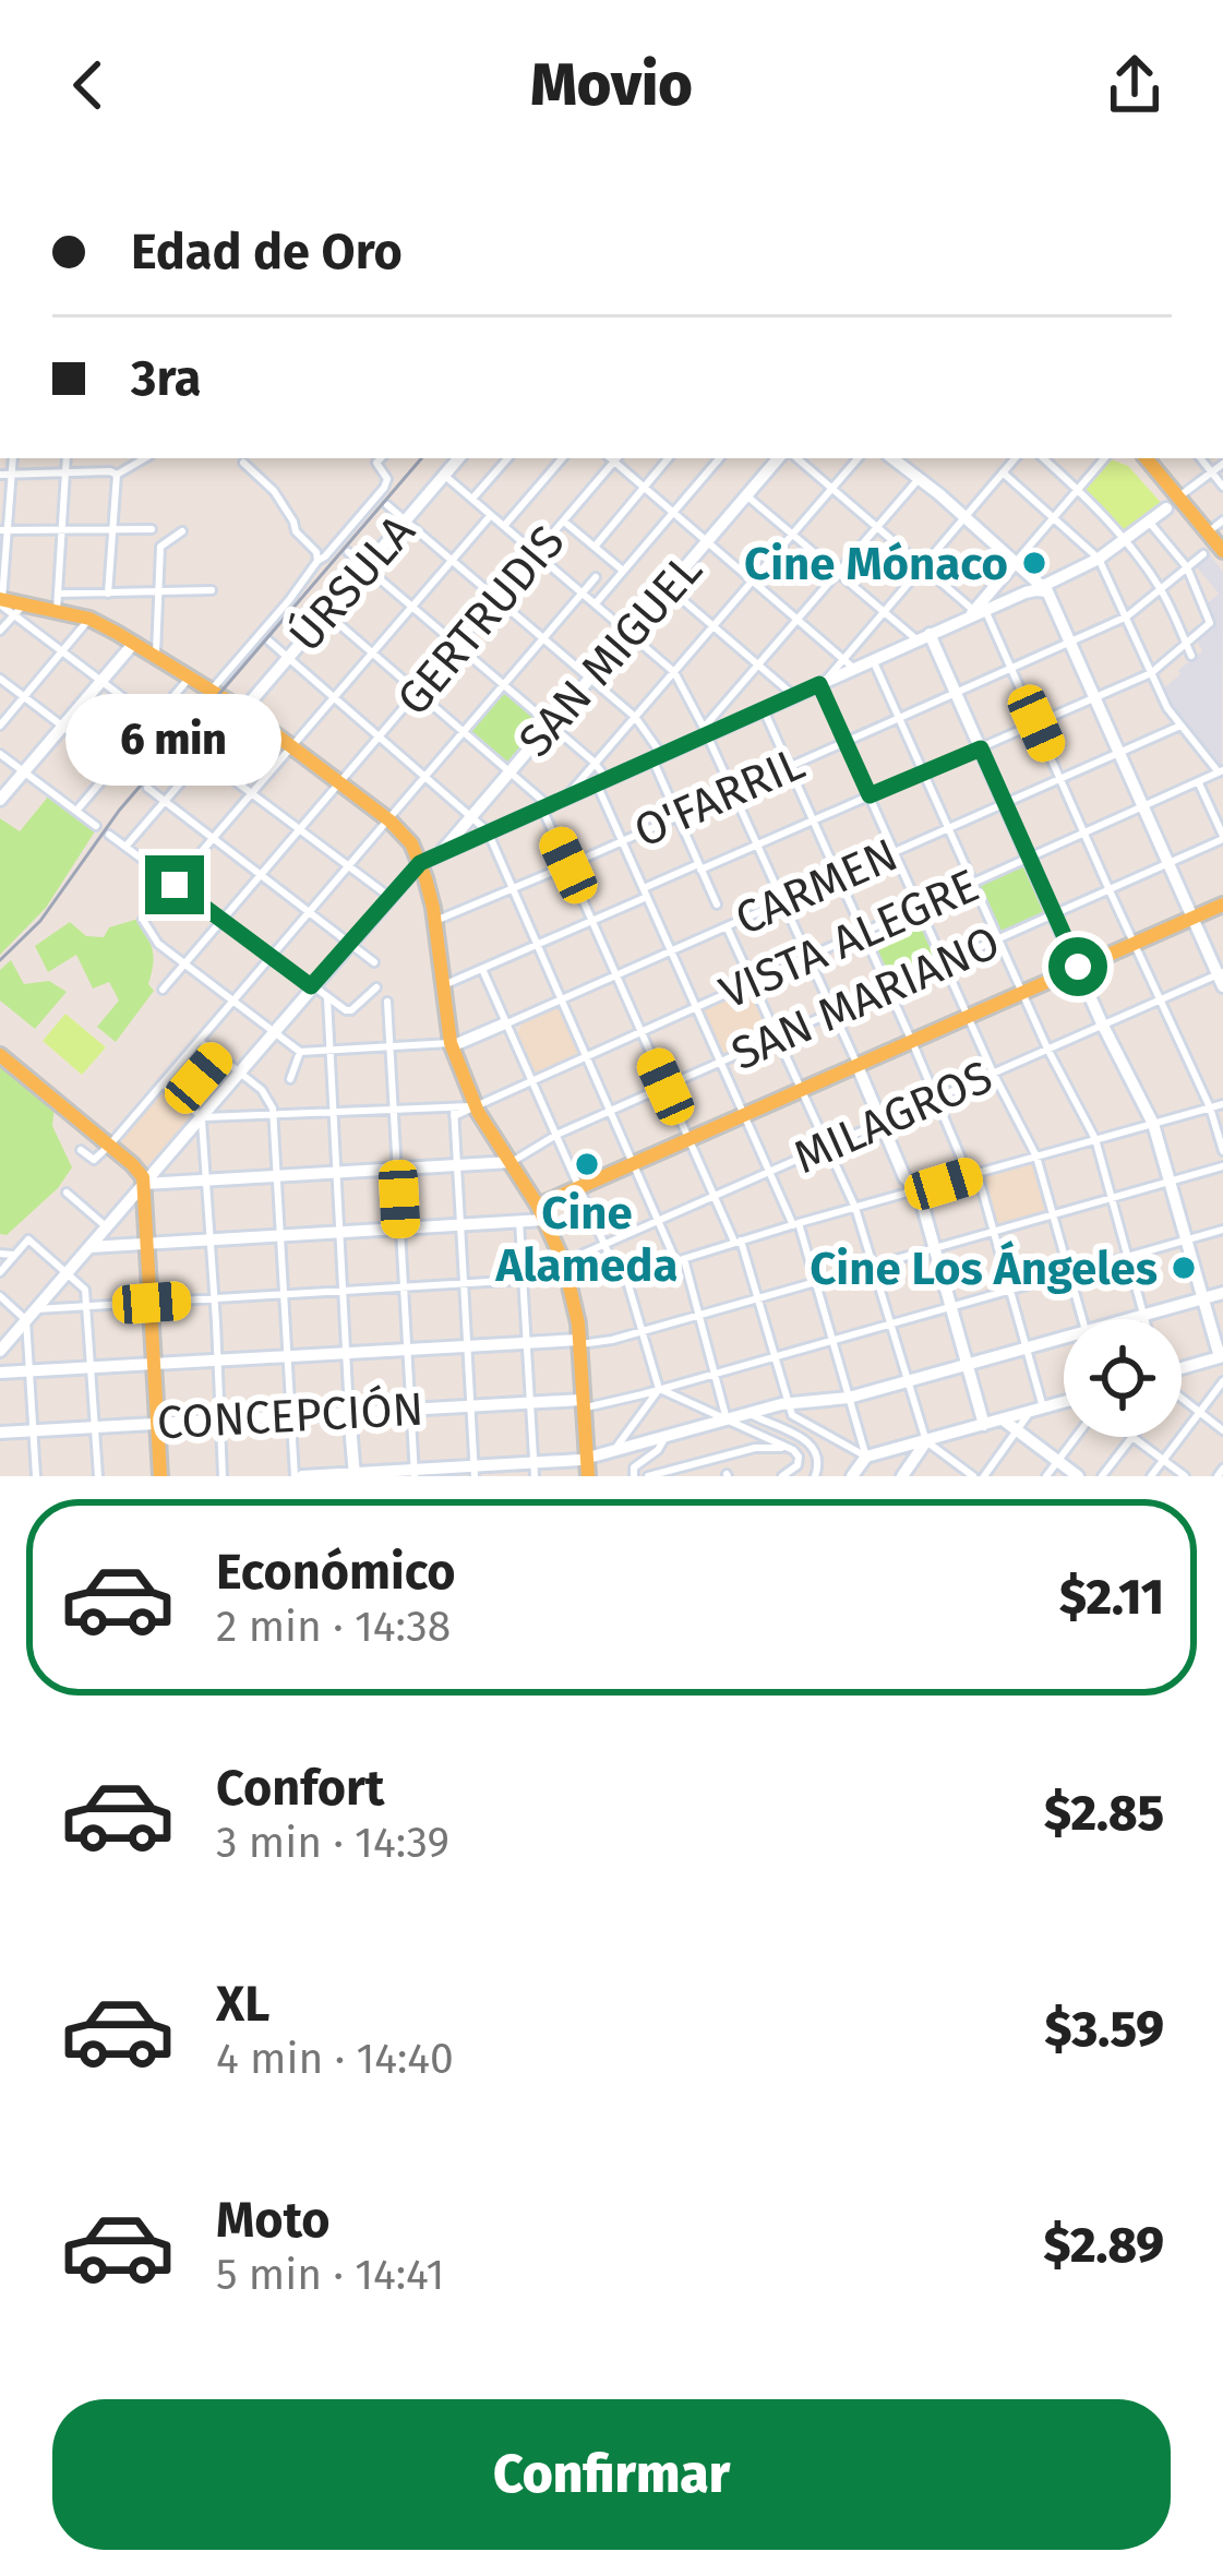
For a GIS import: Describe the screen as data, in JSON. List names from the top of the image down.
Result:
{
  "streets": {
    "street": [
      "ÚRSULA",
      "GERTRUDIS",
      "SAN MIGUEL",
      "O'FARRIL",
      "CARMEN",
      "VISTA ALEGRE",
      "SAN MARIANO",
      "MILAGROS",
      "CONCEPCIÓN"
    ]
  },
  "places": ["Cine Mónaco", "Cine Alameda", "Cine Los Ángeles"],
  "page": {
    "header": "Movio",
    "banner": ["Edad de Oro", "3ra"],
    "bubble": "6 min",
    "list": [
      {
        "name": "Económico",
        "note": "2 min · 14:38",
        "value": "$2.11"
      },
      {
        "name": "Confort",
        "note": "3 min · 14:39",
        "value": "$2.85"
      },
      {
        "name": "XL",
        "note": "4 min · 14:40",
        "value": "$3.59"
      },
      {
        "name": "Moto",
        "note": "5 min · 14:41",
        "value": "$2.89"
      }
    ],
    "buttons": "Confirmar"
  }
}
